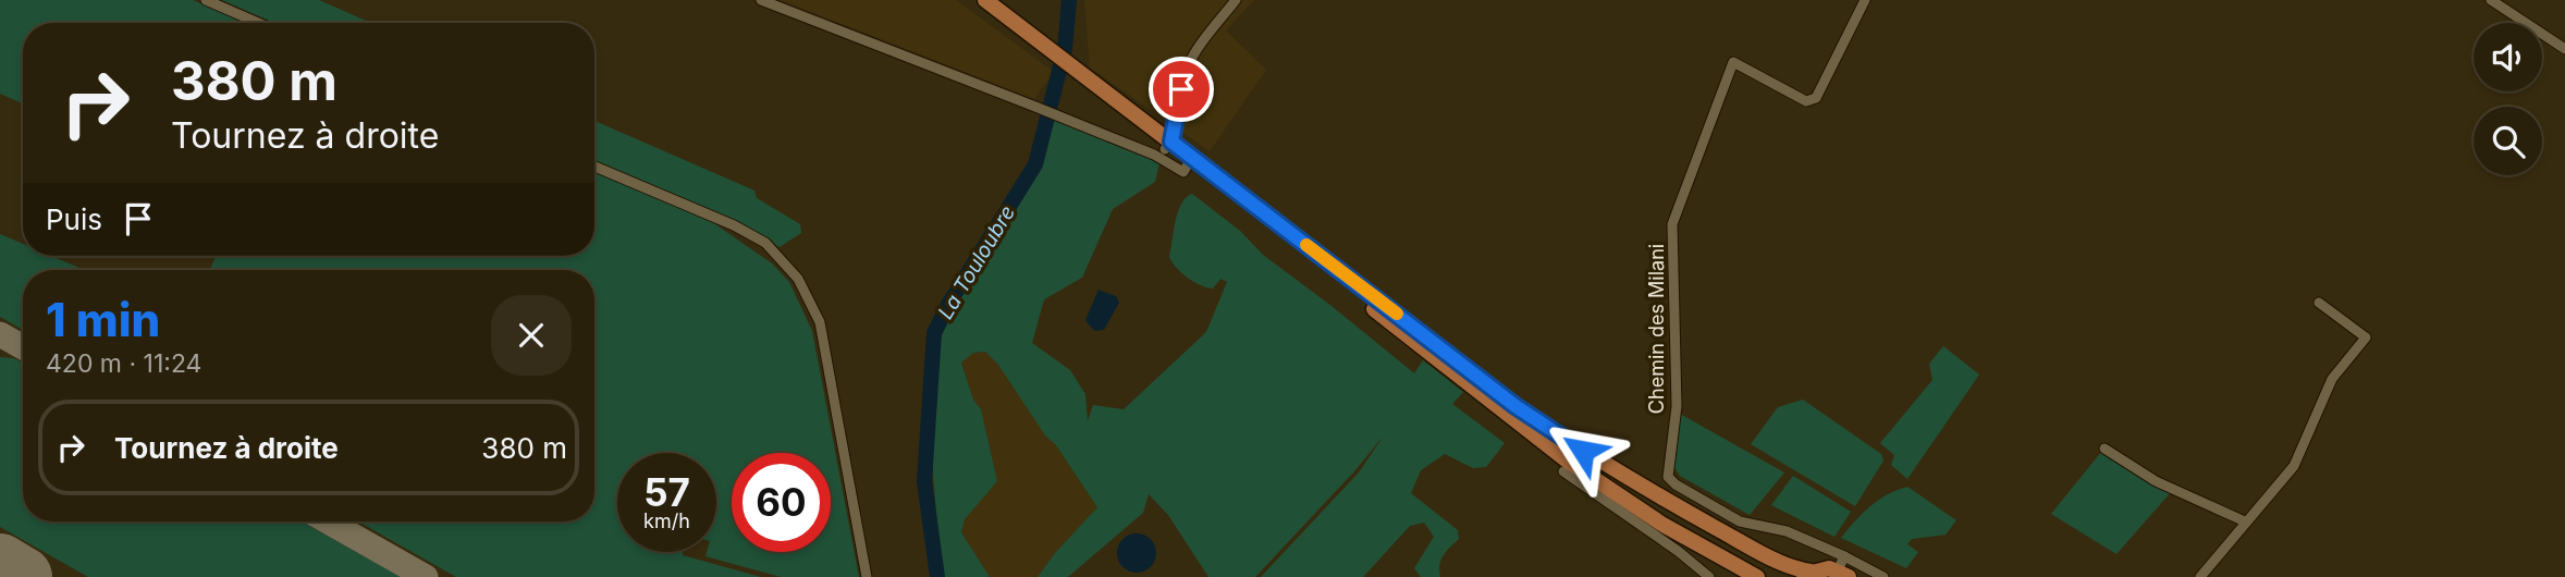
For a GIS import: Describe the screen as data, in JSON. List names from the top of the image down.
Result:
{
  "streets": {
    "street": ["Chemin des Milani"]
  },
  "water": ["La Touloubre"],
  "page": {
    "turn": ["380 m", "Tournez à droite"],
    "then": "Puis",
    "heading": ["1 min", "420 m · 11:24"],
    "list": [
      {
        "name": "Tournez à droite",
        "value": "380 m"
      }
    ],
    "speed": "57 km/h",
    "limit": "60"
  }
}
